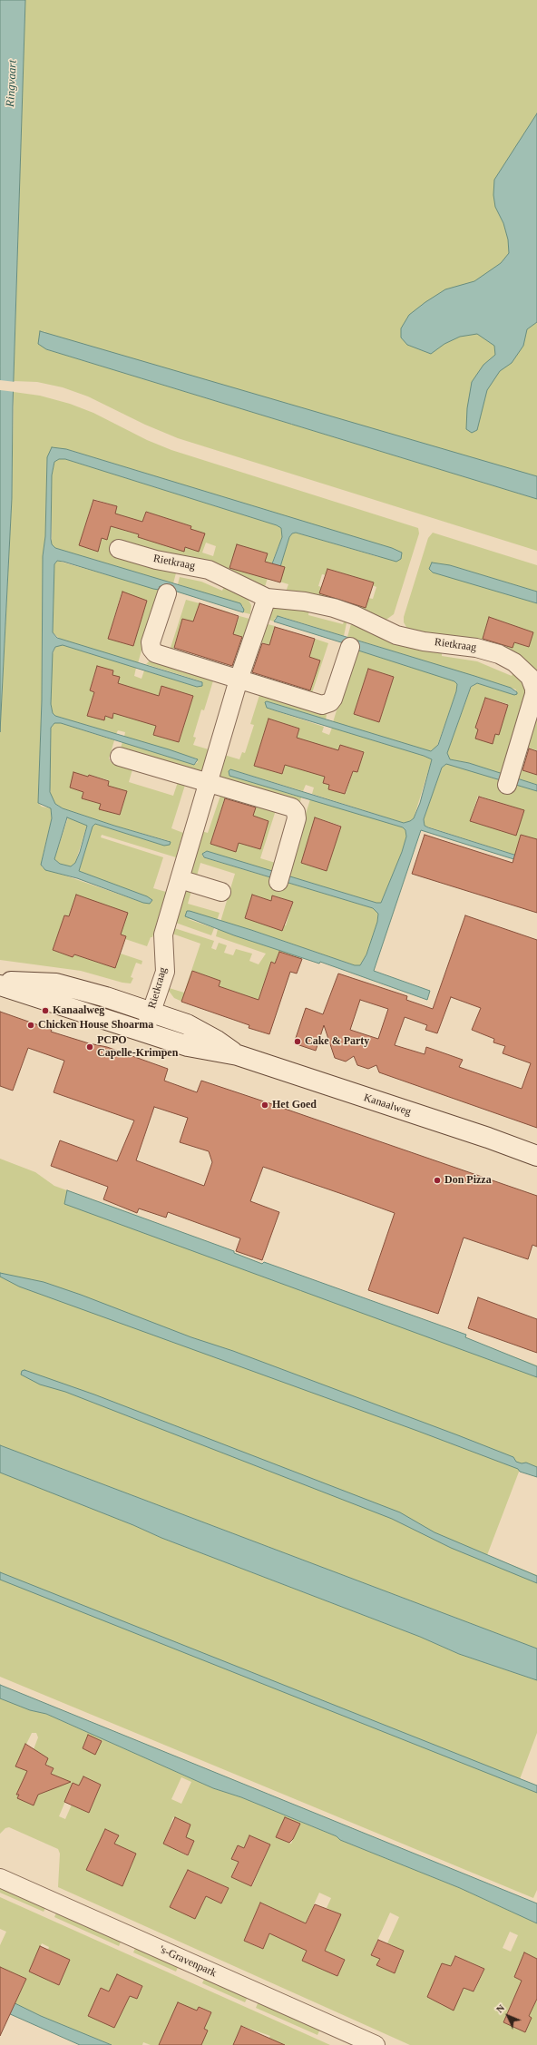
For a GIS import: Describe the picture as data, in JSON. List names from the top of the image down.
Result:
{
  "streets": {
    "main road": ["Kanaalweg"],
    "street": ["Rietkraag", "'s-Gravenpark"]
  },
  "crossings": [
    ["Rietkraag", "Kanaalweg"]
  ],
  "water": ["Ringvaart"],
  "places": [
    "Kanaalweg",
    "Chicken House Shoarma",
    "Cake & Party",
    "PCPO Capelle-Krimpen",
    "Het Goed",
    "Don Pizza"
  ],
  "north": "top left"
}
